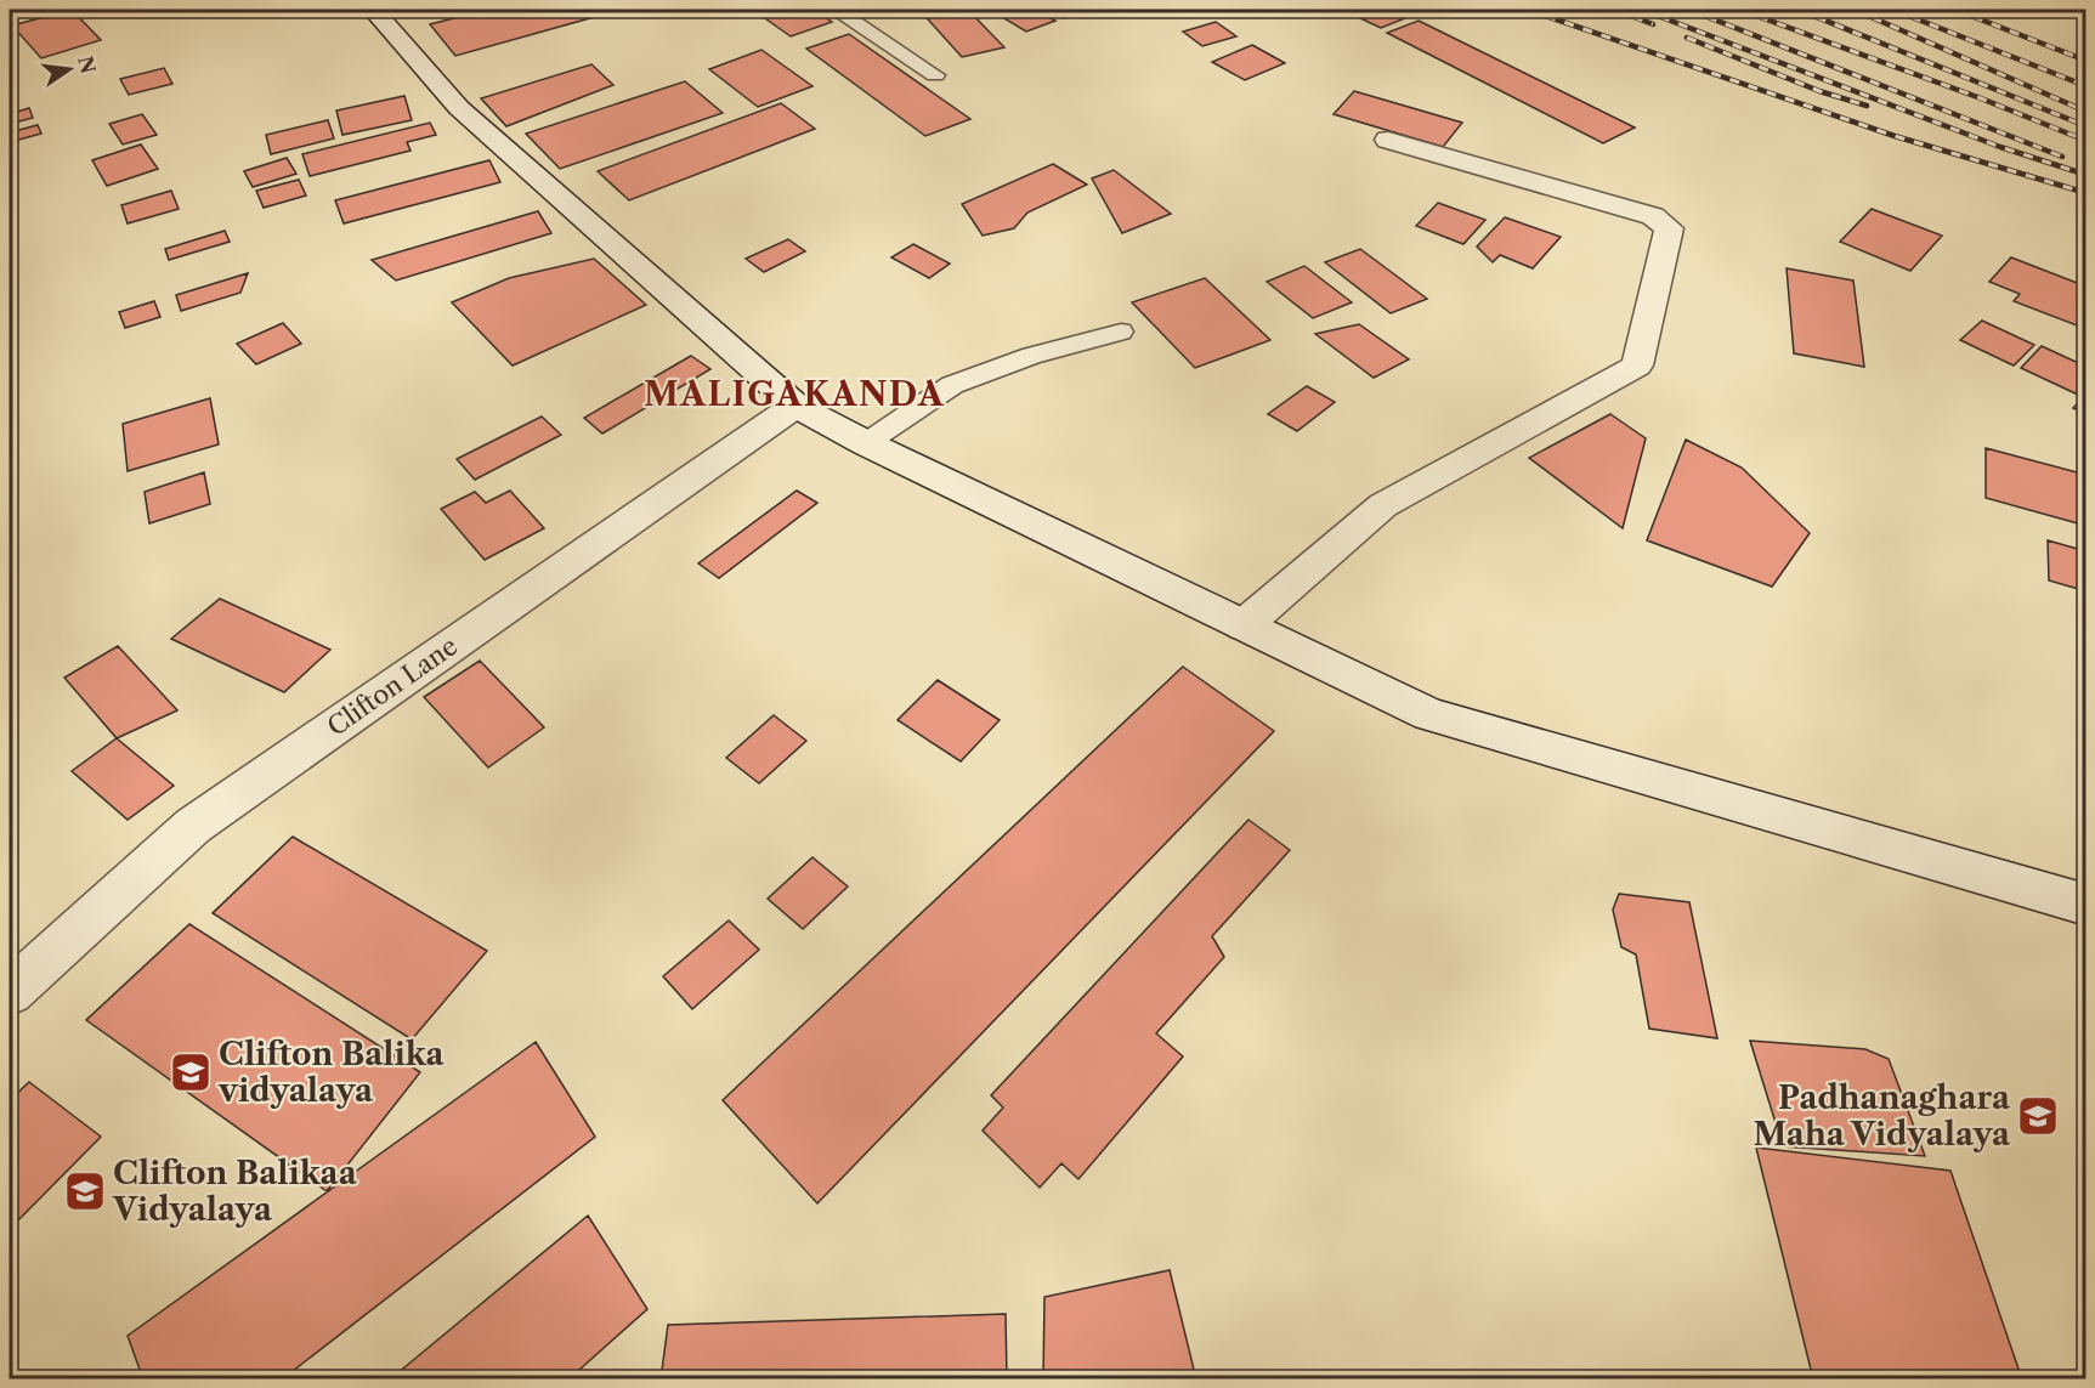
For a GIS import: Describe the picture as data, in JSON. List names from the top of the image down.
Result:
{
  "streets": {
    "main road": ["Clifton Lane"]
  },
  "districts": ["MALIGAKANDA"],
  "places": {
    "school or university": ["Clifton Balika vidyalaya", "Padhanaghara Maha Vidyalaya", "Clifton Balikaa Vidyalaya"]
  },
  "north": "right"
}
